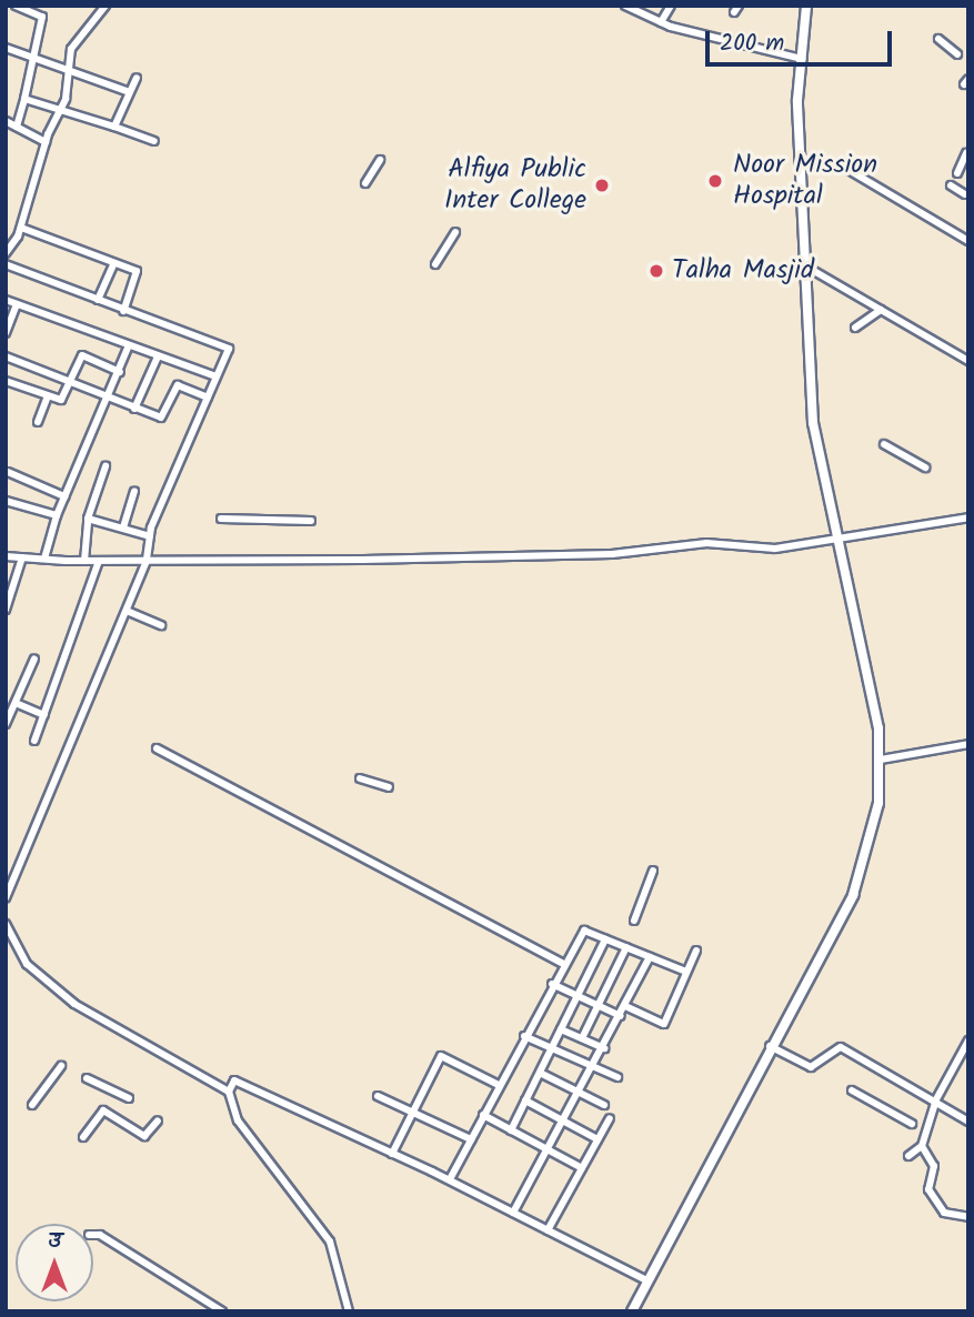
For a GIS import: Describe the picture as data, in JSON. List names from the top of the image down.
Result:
{
  "places": ["Noor Mission Hospital", "Alfiya Public Inter College", "Talha Masjid"],
  "scale_bar": "200 m",
  "north": "top"
}
